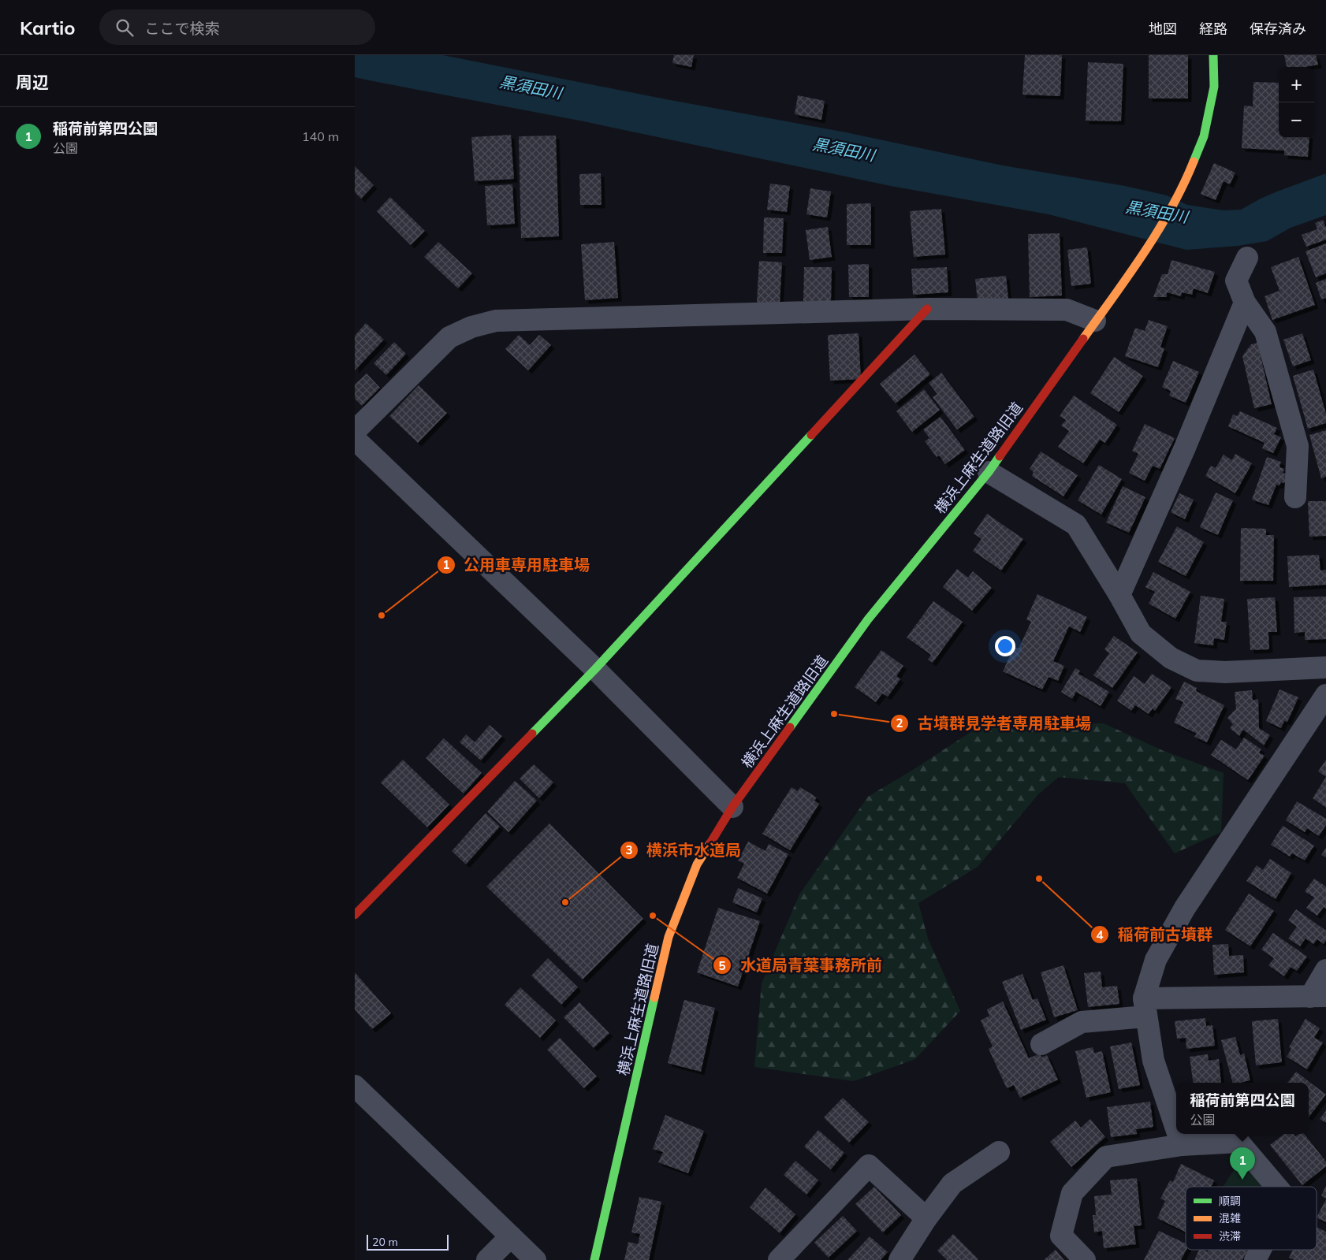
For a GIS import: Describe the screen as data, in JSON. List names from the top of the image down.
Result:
{
  "streets": {
    "street": ["横浜上麻生道路旧道"]
  },
  "water": ["黒須田川"],
  "places": [
    "公用車専用駐車場",
    "古墳群見学者専用駐車場",
    "稲荷前古墳群",
    "横浜市水道局",
    "水道局青葉事務所前"
  ],
  "legend": ["順調", "混雑", "渋滞"],
  "scale_bar": "20 m",
  "page": {
    "header": "Kartio",
    "search": "ここで検索",
    "nav": ["地図", "経路", "保存済み"],
    "heading": "周辺",
    "map_buttons": ["+", "−"],
    "list": [
      {
        "mark": "1",
        "name": "稲荷前第四公園",
        "note": "公園",
        "value": "140 m"
      }
    ],
    "popup": ["稲荷前第四公園", "公園"],
    "pins": "1",
    "scale": "20 m"
  }
}
